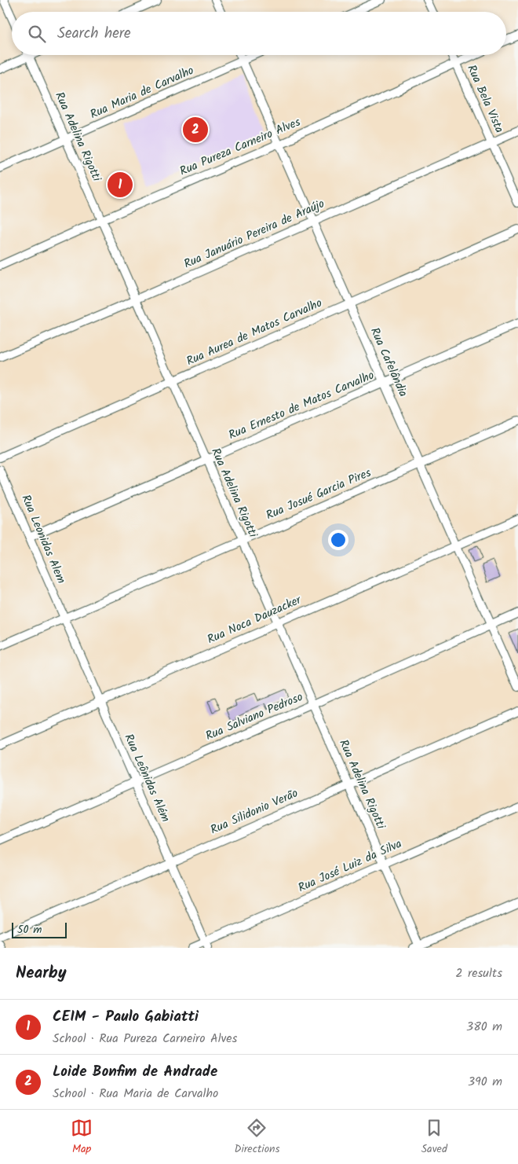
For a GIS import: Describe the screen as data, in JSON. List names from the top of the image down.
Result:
{
  "streets": {
    "street": [
      "Rua Maria de Carvalho",
      "Rua Bela Vista",
      "Rua Adelina Rigotti",
      "Rua Pureza Carneiro Alves",
      "Rua Januário Pereira de Araújo",
      "Rua Aurea de Matos Carvalho",
      "Rua Cafelândia",
      "Rua Ernesto de Matos Carvalho",
      "Rua Josué Garcia Pires",
      "Rua Leonidas Alem",
      "Rua Noca Dauzacker",
      "Rua Salviano Pedroso",
      "Rua Leônidas Além",
      "Rua Silidonio Verão",
      "Rua José Luiz da Silva"
    ]
  },
  "crossings": [
    ["Rua Maria de Carvalho", "Rua Adelina Rigotti"],
    ["Rua Maria de Carvalho", "Rua Cafelândia"],
    ["Rua Bela Vista", "Rua Pureza Carneiro Alves"],
    ["Rua Bela Vista", "Rua Januário Pereira de Araújo"],
    ["Rua Adelina Rigotti", "Rua Pureza Carneiro Alves"],
    ["Rua Adelina Rigotti", "Rua Januário Pereira de Araújo"],
    ["Rua Adelina Rigotti", "Rua Aurea de Matos Carvalho"],
    ["Rua Adelina Rigotti", "Rua Ernesto de Matos Carvalho"],
    ["Rua Adelina Rigotti", "Rua Josué Garcia Pires"],
    ["Rua Adelina Rigotti", "Rua Noca Dauzacker"],
    ["Rua Adelina Rigotti", "Rua Salviano Pedroso"],
    ["Rua Adelina Rigotti", "Rua Silidonio Verão"],
    ["Rua Adelina Rigotti", "Rua José Luiz da Silva"],
    ["Rua Pureza Carneiro Alves", "Rua Cafelândia"],
    ["Rua Januário Pereira de Araújo", "Rua Cafelândia"],
    ["Rua Aurea de Matos Carvalho", "Rua Cafelândia"],
    ["Rua Cafelândia", "Rua Ernesto de Matos Carvalho"],
    ["Rua Cafelândia", "Rua Josué Garcia Pires"],
    ["Rua Cafelândia", "Rua Noca Dauzacker"],
    ["Rua Cafelândia", "Rua Salviano Pedroso"],
    ["Rua Ernesto de Matos Carvalho", "Rua Leonidas Alem"],
    ["Rua Josué Garcia Pires", "Rua Leonidas Alem"],
    ["Rua Josué Garcia Pires", "Rua Leônidas Além"],
    ["Rua Leonidas Alem", "Rua Leônidas Além"],
    ["Rua Noca Dauzacker", "Rua Leônidas Além"],
    ["Rua Salviano Pedroso", "Rua Leônidas Além"],
    ["Rua Leônidas Além", "Rua Silidonio Verão"],
    ["Rua Leônidas Além", "Rua José Luiz da Silva"]
  ],
  "scale_bar": "50 m",
  "page": {
    "search": "Search here",
    "pins": ["2", "1"],
    "scale": "50 m",
    "heading": ["Nearby", "2 results"],
    "list": [
      {
        "mark": "1",
        "name": "CEIM - Paulo Gabiatti",
        "note": "School · Rua Pureza Carneiro Alves",
        "value": "380 m"
      },
      {
        "mark": "2",
        "name": "Loide Bonfim de Andrade",
        "note": "School · Rua Maria de Carvalho",
        "value": "390 m"
      }
    ],
    "nav": ["Map", "Directions", "Saved"]
  }
}
